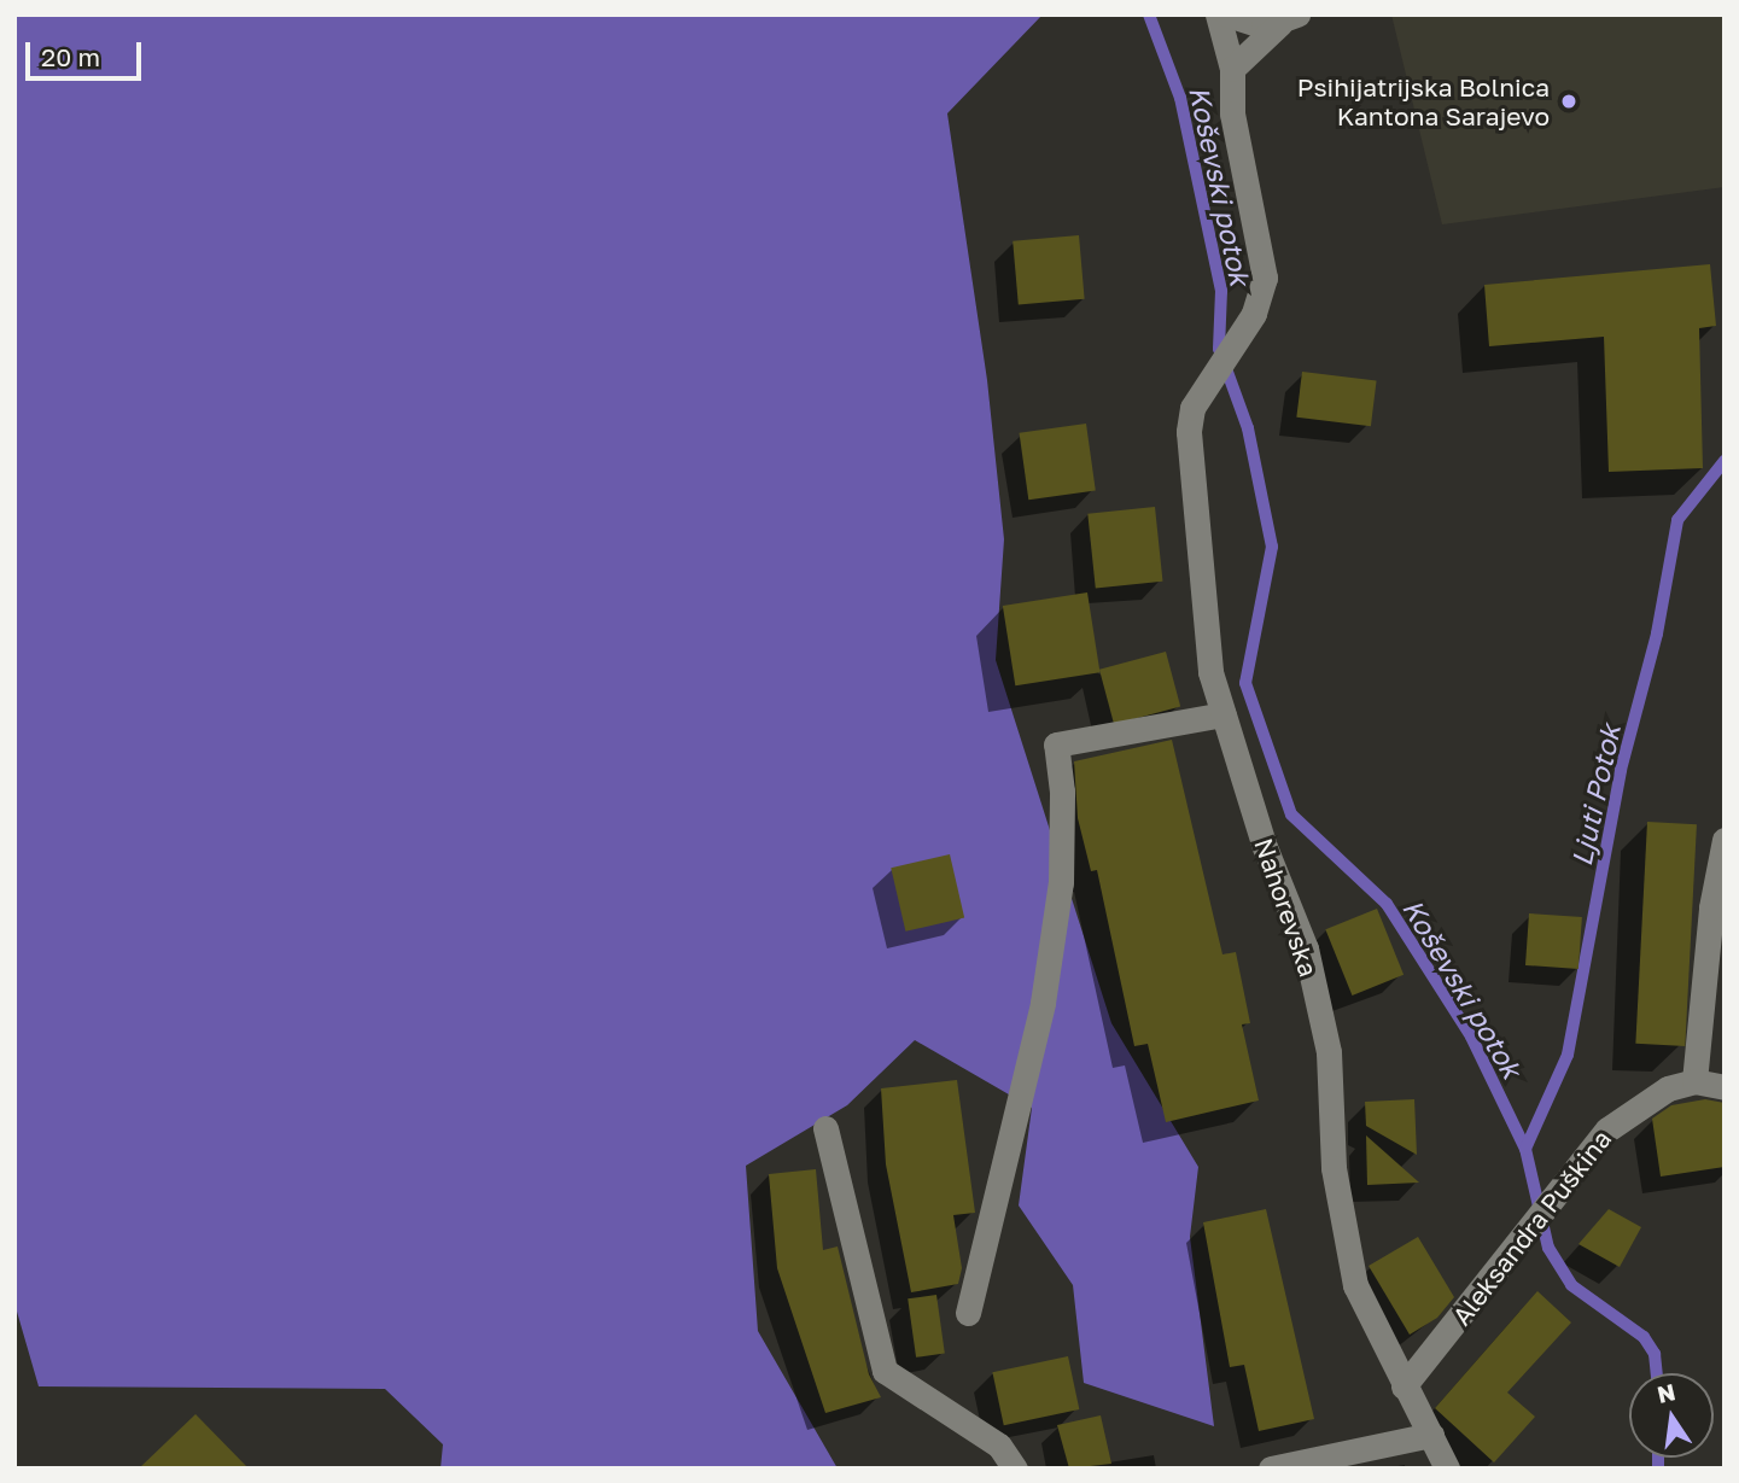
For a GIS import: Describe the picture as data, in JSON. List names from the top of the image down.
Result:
{
  "streets": {
    "street": ["Nahorevska", "Aleksandra Puškina"]
  },
  "crossings": [
    ["Nahorevska", "Aleksandra Puškina"]
  ],
  "water": ["Koševski potok", "Ljuti Potok"],
  "places": ["Psihijatrijska Bolnica Kantona Sarajevo"],
  "scale_bar": "20 m",
  "north": "top"
}
